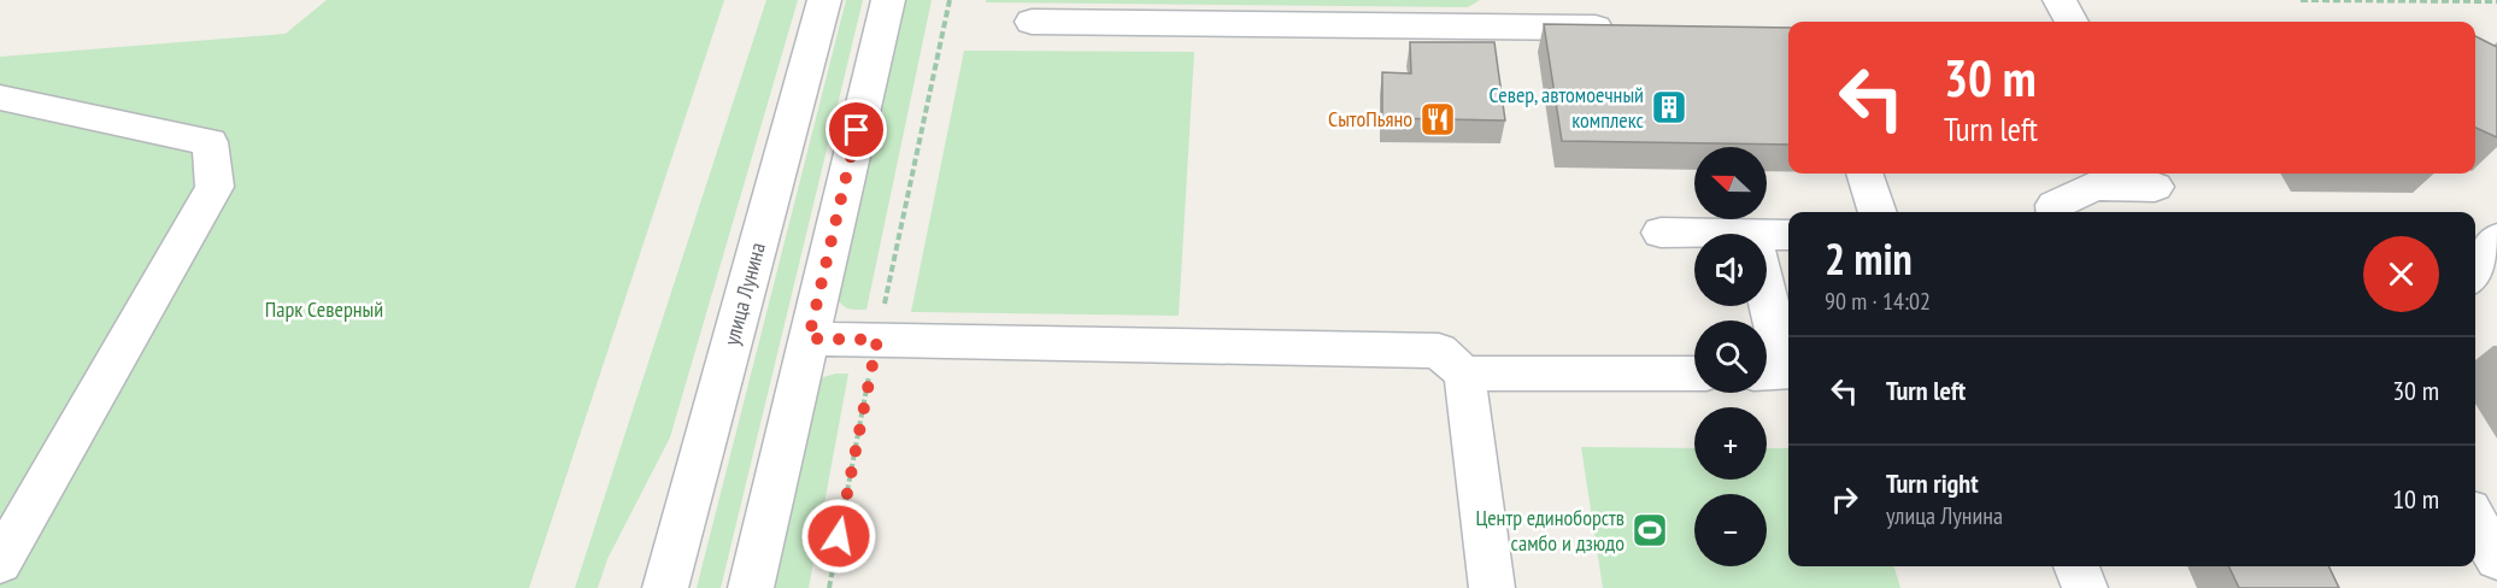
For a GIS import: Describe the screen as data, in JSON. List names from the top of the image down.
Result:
{
  "streets": {
    "street": ["улица Лунина"]
  },
  "parks": ["Парк Северный"],
  "places": {
    "building": ["Север, автомоечный комплекс"],
    "restaurant": ["СытоПьяно"],
    "sports": ["Центр единоборств самбо и дзюдо"]
  },
  "north": "left",
  "page": {
    "turn": ["30 m", "Turn left"],
    "map_buttons": ["+", "−"],
    "heading": ["2 min", "90 m · 14:02"],
    "list": [
      {
        "name": "Turn left",
        "value": "30 m"
      },
      {
        "name": "Turn right",
        "note": "улица Лунина",
        "value": "10 m"
      }
    ]
  }
}
